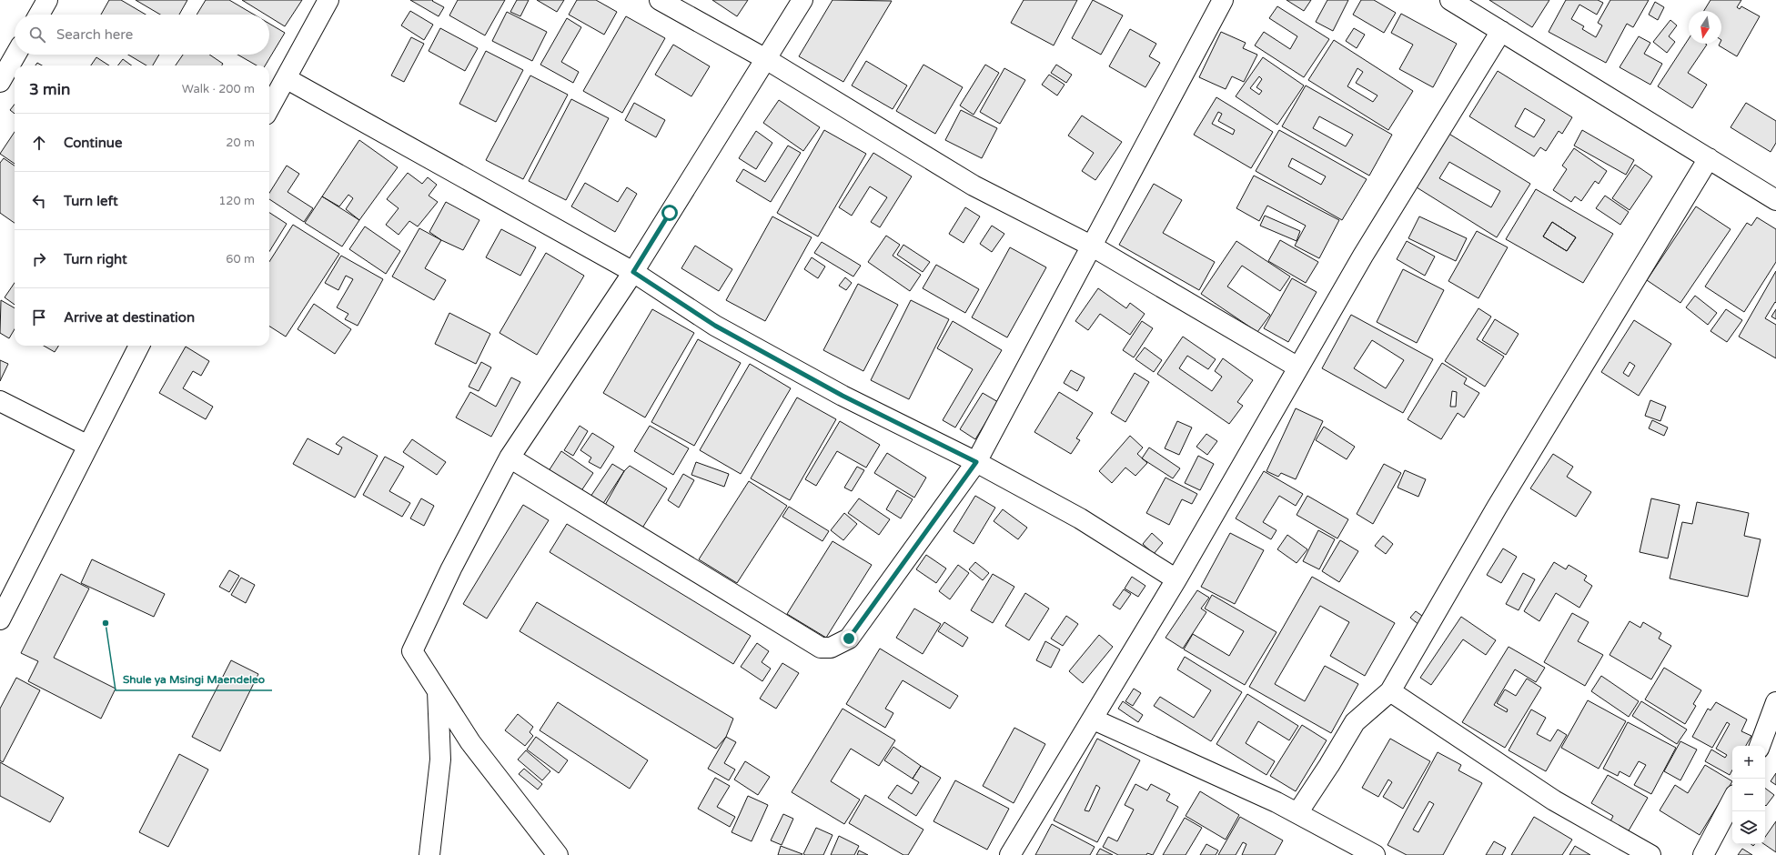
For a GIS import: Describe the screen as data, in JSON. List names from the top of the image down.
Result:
{
  "places": ["Shule ya Msingi Maendeleo"],
  "north": "bottom",
  "page": {
    "search": "Search here",
    "heading": ["3 min", "Walk · 200 m"],
    "list": [
      ["Continue", "20 m"],
      ["Turn left", "120 m"],
      ["Turn right", "60 m"],
      "Arrive at destination"
    ],
    "map_buttons": ["+", "−"]
  }
}
